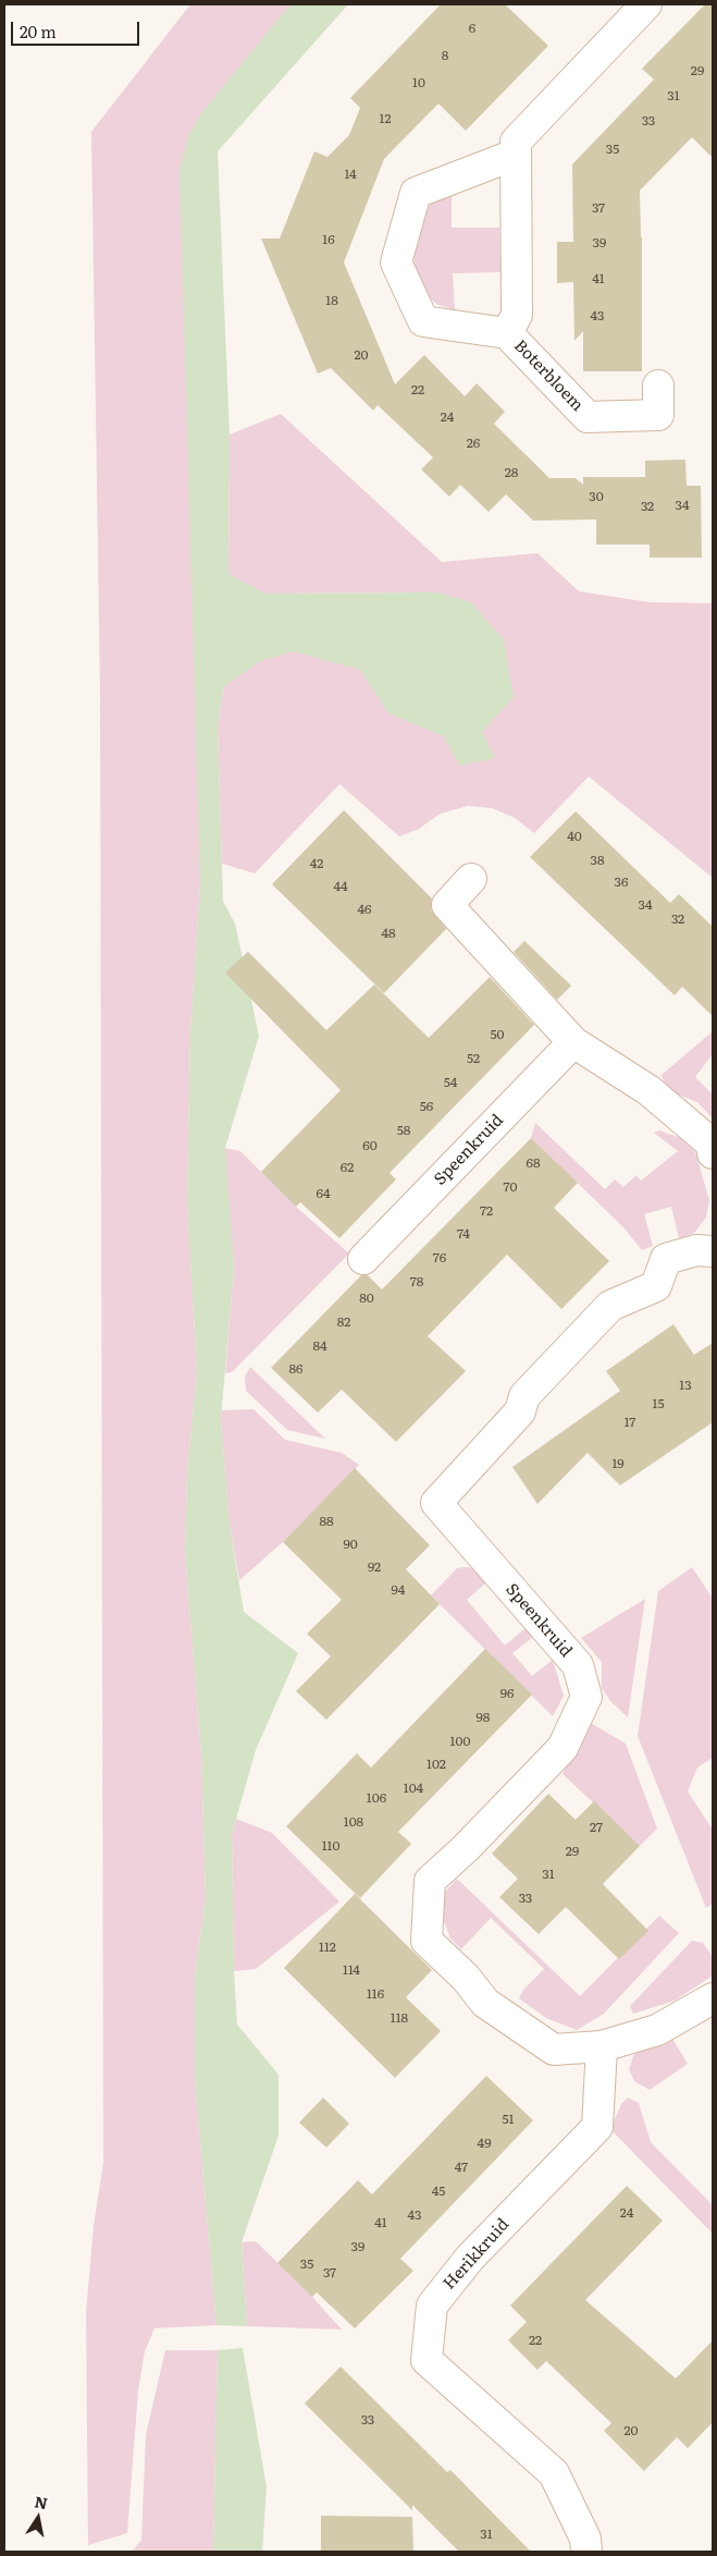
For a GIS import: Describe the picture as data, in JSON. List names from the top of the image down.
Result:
{
  "streets": {
    "street": ["Boterbloem", "Speenkruid", "Herikkruid"]
  },
  "crossings": [
    ["Speenkruid", "Herikkruid"]
  ],
  "house_numbers": [
    "6",
    "8",
    "29",
    "10",
    "31",
    "12",
    "33",
    "35",
    "14",
    "37",
    "16",
    "39",
    "41",
    "18",
    "43",
    "20",
    "22",
    "24",
    "26",
    "28",
    "30",
    "34",
    "32",
    "40",
    "38",
    "42",
    "36",
    "44",
    "34",
    "46",
    "32",
    "48",
    "50",
    "52",
    "54",
    "56",
    "58",
    "60",
    "68",
    "62",
    "70",
    "64",
    "72",
    "74",
    "76",
    "78",
    "80",
    "82",
    "84",
    "86",
    "13",
    "15",
    "17",
    "19",
    "88",
    "90",
    "92",
    "94",
    "96",
    "98",
    "100",
    "102",
    "104",
    "106",
    "108",
    "27",
    "110",
    "29",
    "31",
    "33",
    "112",
    "114",
    "116",
    "118",
    "51",
    "49",
    "47",
    "45",
    "24",
    "43",
    "41",
    "39",
    "35",
    "37",
    "22",
    "33",
    "20",
    "31"
  ],
  "scale_bar": "20 m",
  "north": "top"
}
